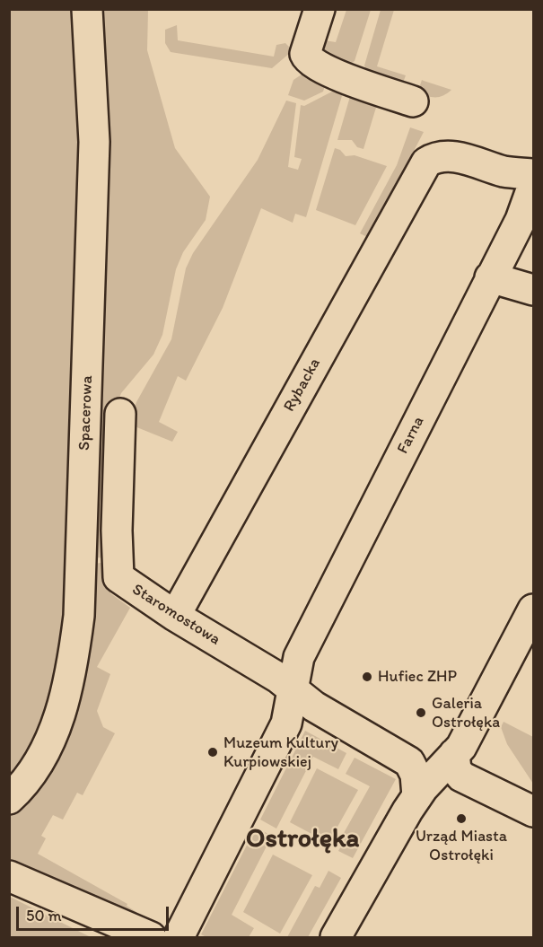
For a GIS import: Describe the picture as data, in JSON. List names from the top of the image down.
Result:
{
  "streets": {
    "street": [
      "Rybacka",
      "Spacerowa",
      "Farna",
      "Staromostowa"
    ]
  },
  "crossings": [
    ["Rybacka", "Staromostowa"],
    ["Farna", "Staromostowa"]
  ],
  "districts": ["Ostrołęka"],
  "places": [
    "Hufiec ZHP",
    "Galeria Ostrołęka",
    "Muzeum Kultury Kurpiowskiej",
    "Urząd Miasta Ostrołęki"
  ],
  "scale_bar": "50 m"
}
